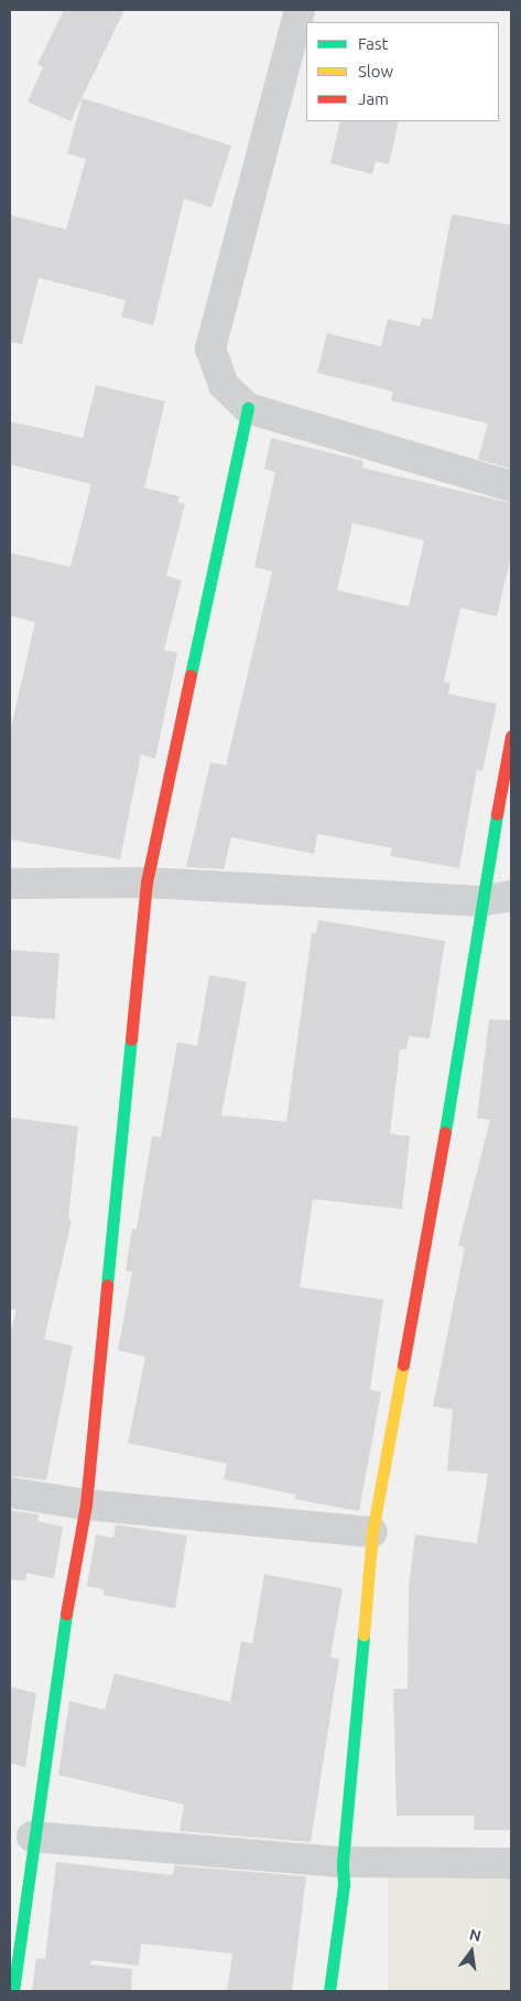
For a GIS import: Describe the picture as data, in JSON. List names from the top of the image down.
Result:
{
  "legend": ["Fast", "Slow", "Jam"],
  "north": "top"
}
